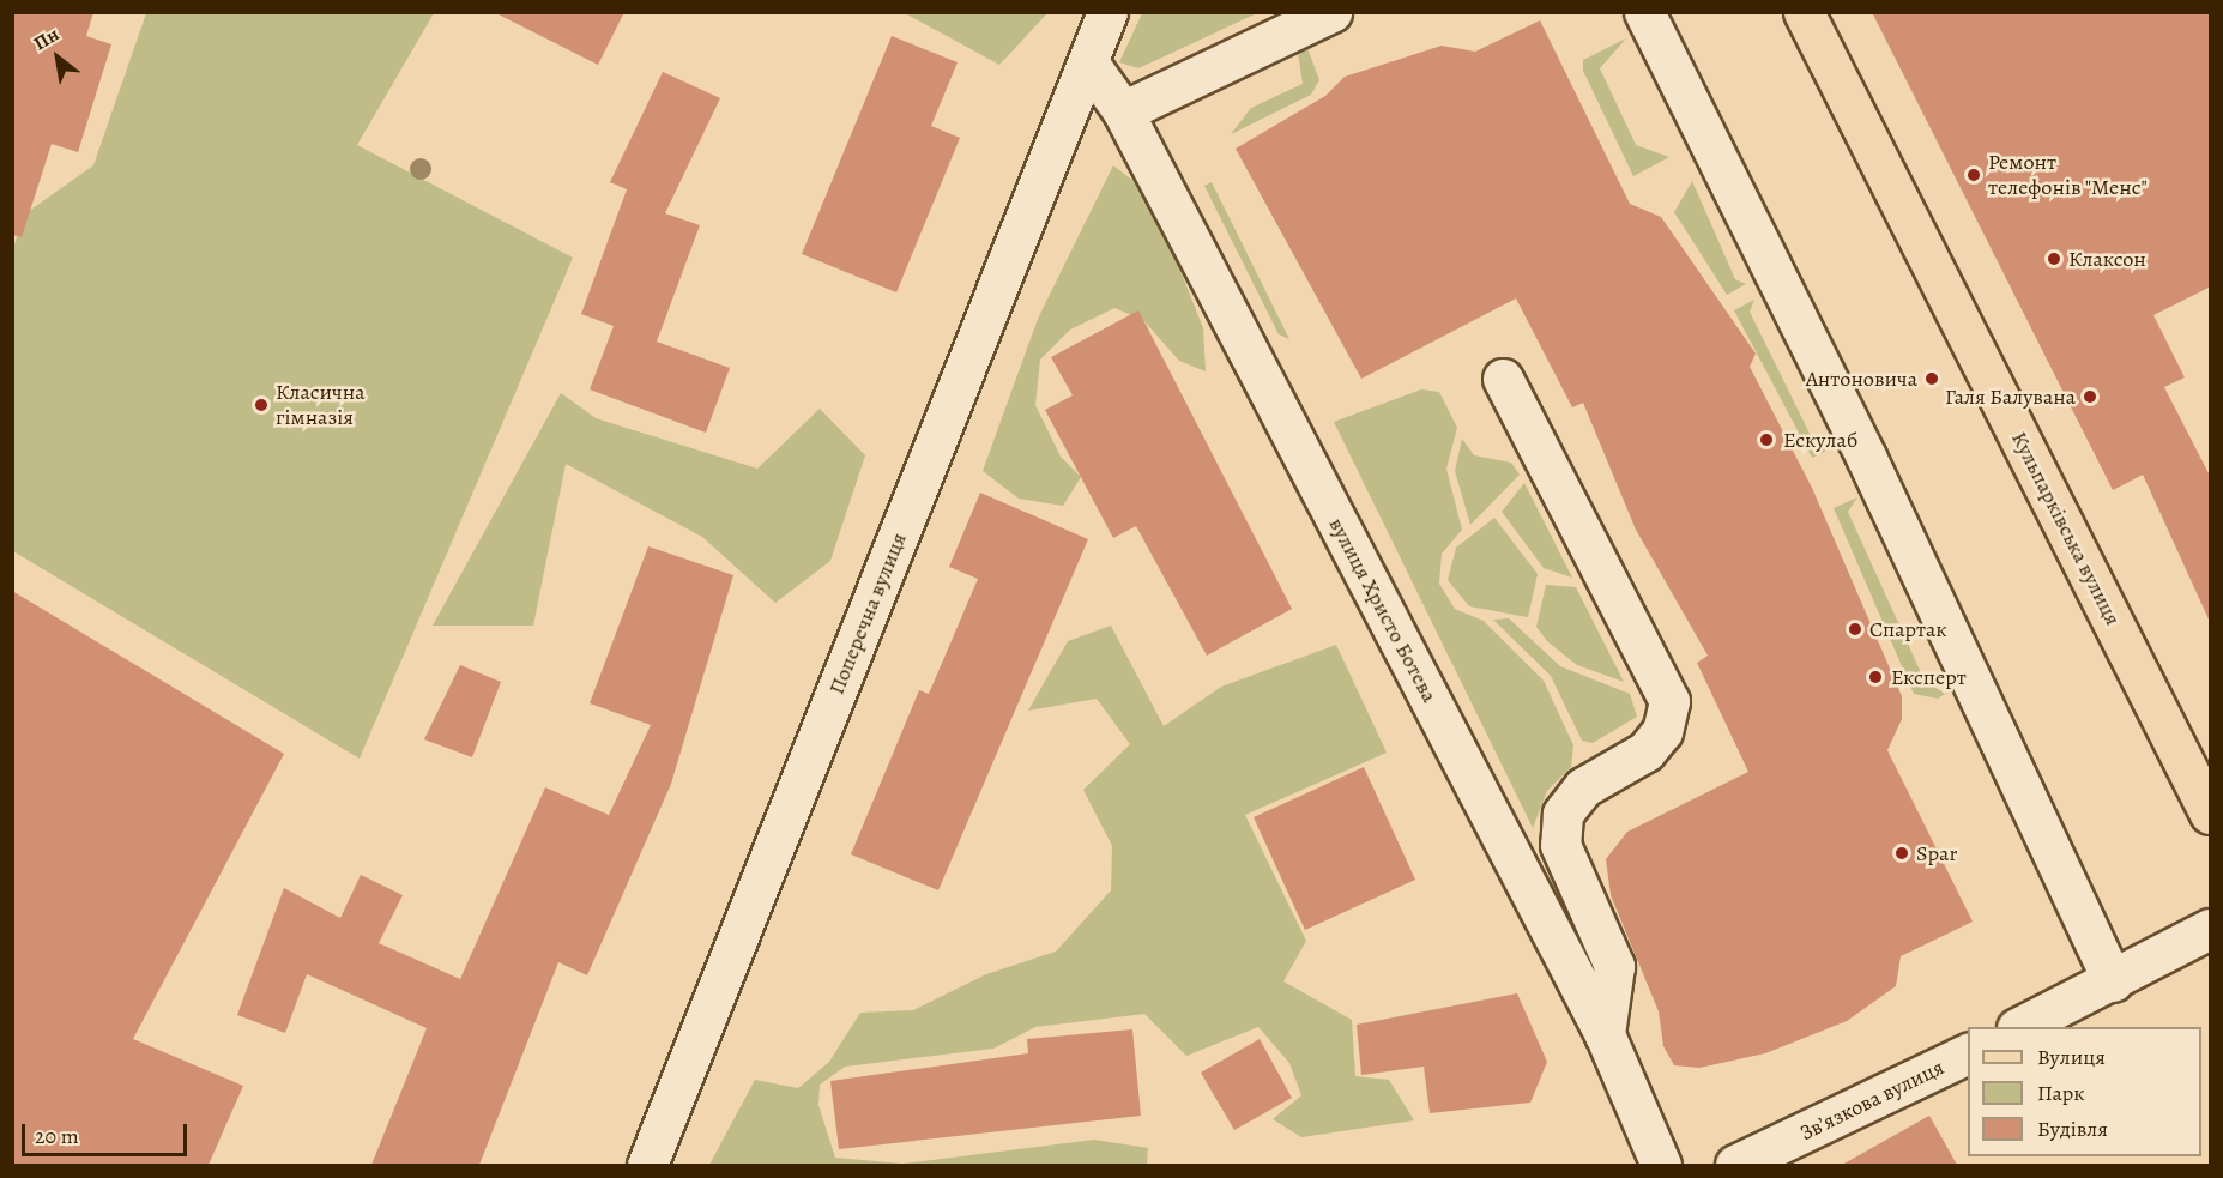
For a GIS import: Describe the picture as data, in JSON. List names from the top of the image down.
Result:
{
  "streets": {
    "main road": ["Кульпарківська вулиця"],
    "street": ["вулиця Христо Ботева", "Поперечна вулиця", "Звʼязкова вулиця"]
  },
  "crossings": [
    ["вулиця Христо Ботева", "Поперечна вулиця"]
  ],
  "places": [
    "Ремонт телефонів \"Менс\"",
    "Клаксон",
    "Антоновича",
    "Галя Балувана",
    "Класична гімназія",
    "Ескулаб",
    "Спартак",
    "Експерт",
    "Spar"
  ],
  "legend": ["Вулиця", "Парк", "Будівля"],
  "scale_bar": "20 m",
  "north": "top left"
}
